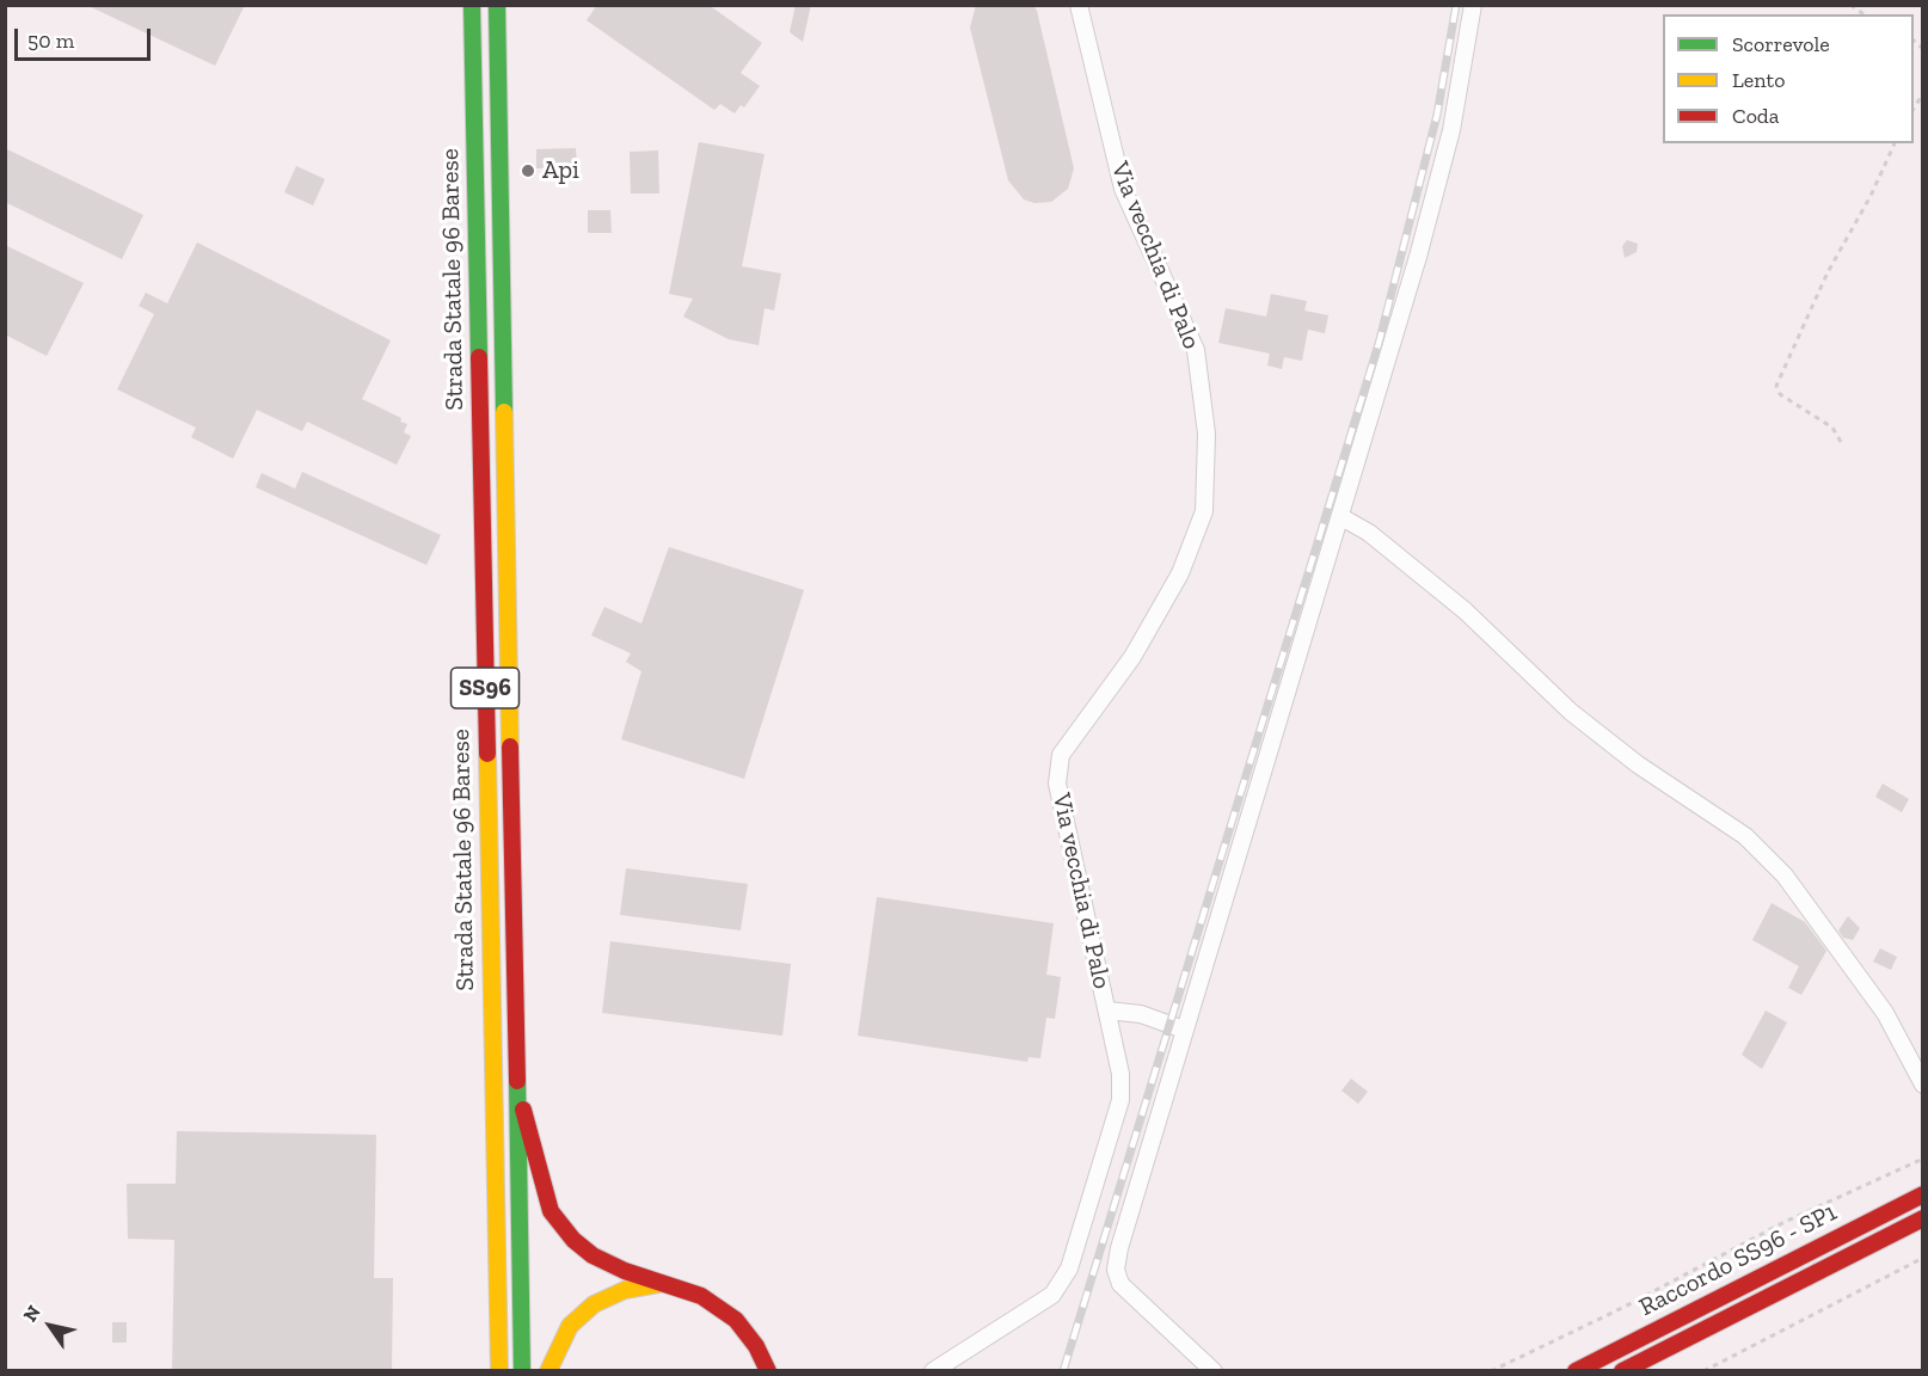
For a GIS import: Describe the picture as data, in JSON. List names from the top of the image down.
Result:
{
  "streets": {
    "main road": ["Strada Statale 96 Barese", "SS96", "Raccordo SS96 - SP1"],
    "street": ["Via vecchia di Palo"]
  },
  "places": ["Api"],
  "legend": ["Scorrevole", "Lento", "Coda"],
  "scale_bar": "50 m",
  "north": "top left"
}
